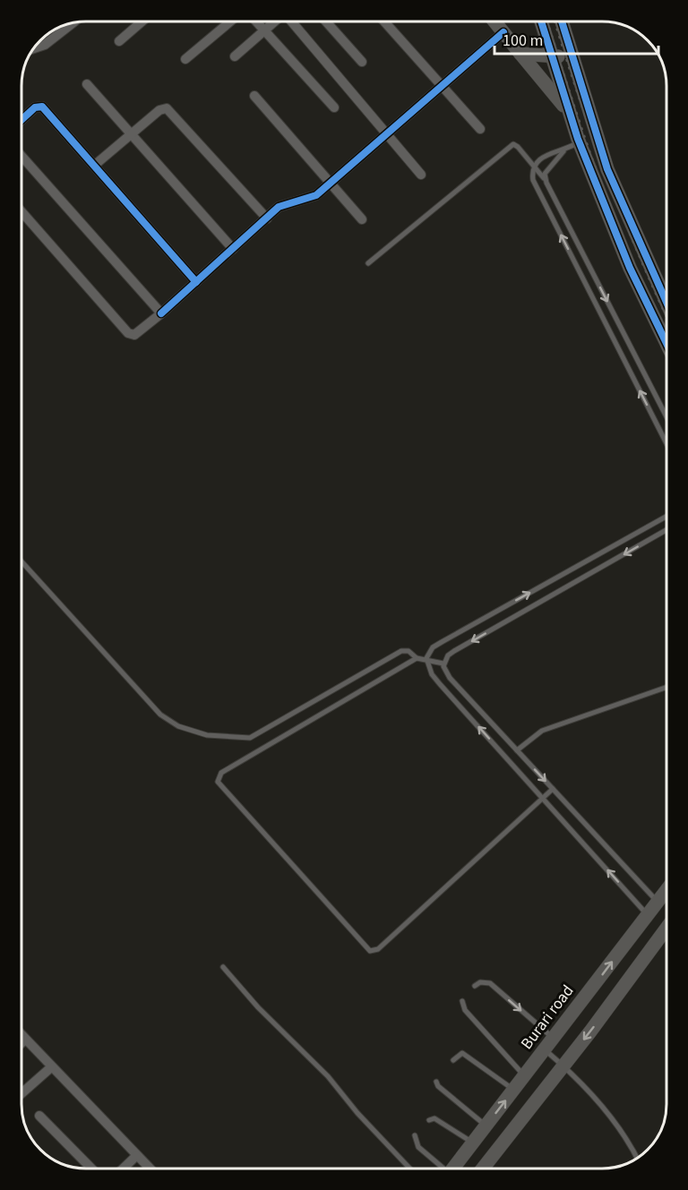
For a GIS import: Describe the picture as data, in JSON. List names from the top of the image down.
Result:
{
  "streets": {
    "main road": ["Burari road"]
  },
  "scale_bar": "100 m"
}
